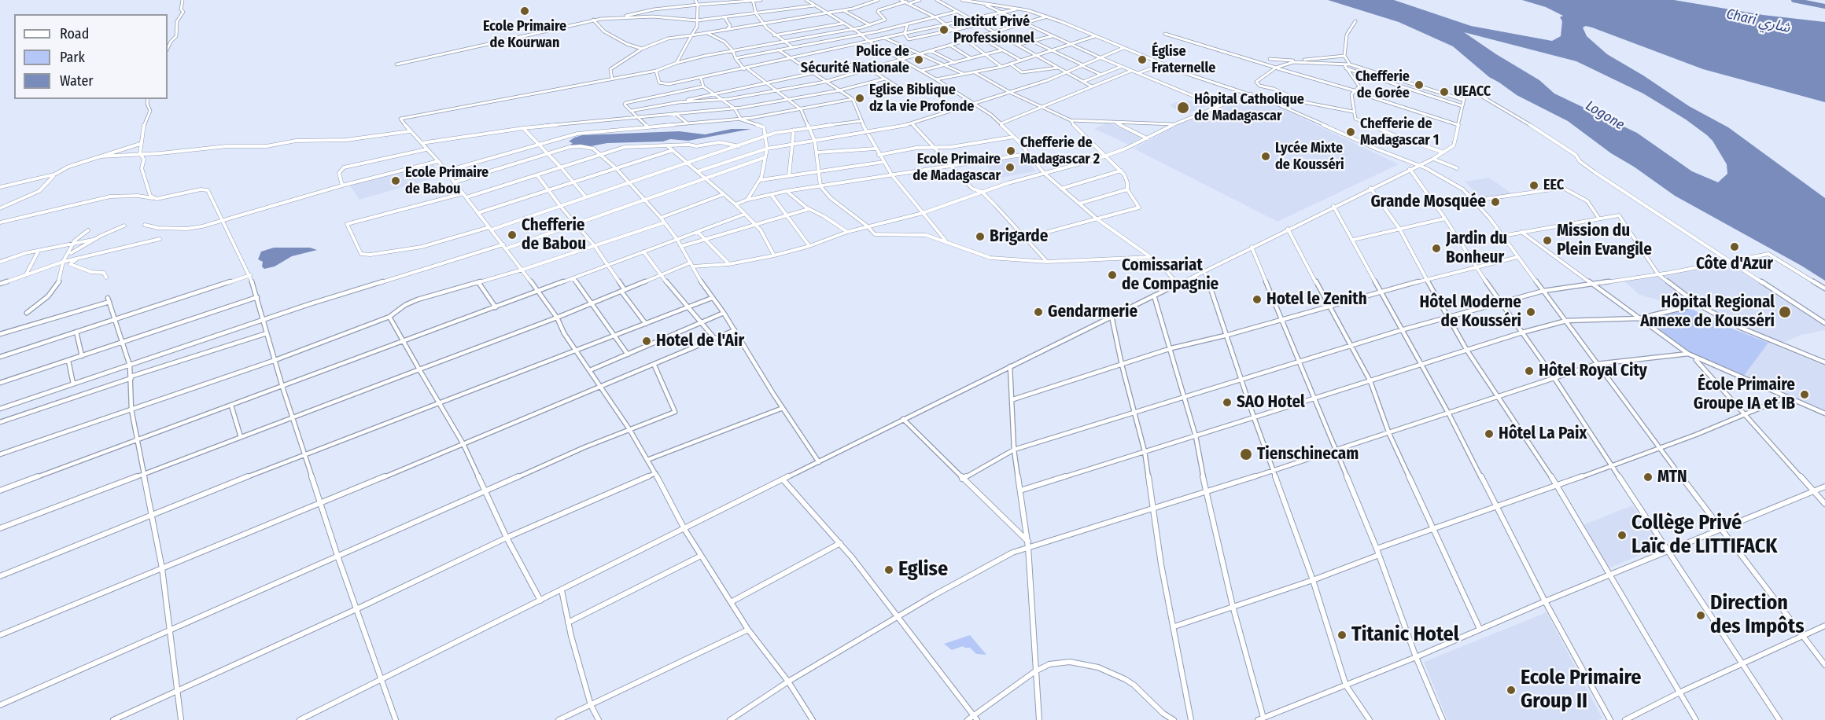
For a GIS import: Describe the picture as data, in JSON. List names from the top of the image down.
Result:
{
  "water": ["Chari شاري", "Logone"],
  "places": [
    "Ecole Primaire de Kourwan",
    "Institut Privé Professionnel",
    "Police de Sécurité Nationale",
    "Église Fraternelle",
    "Chefferie de Gorée",
    "UEACC",
    "Eglise Biblique dz la vie Profonde",
    "Hôpital Catholique de Madagascar",
    "Chefferie de Madagascar 1",
    "Chefferie de Madagascar 2",
    "Lycée Mixte de Kousséri",
    "Ecole Primaire de Madagascar",
    "Ecole Primaire de Babou",
    "EEC",
    "Grande Mosquée",
    "Chefferie de Babou",
    "Brigarde",
    "Mission du Plein Evangile",
    "Côte d'Azur",
    "Jardin du Bonheur",
    "Comissariat de Compagnie",
    "Hotel le Zenith",
    "Gendarmerie",
    "Hôtel Moderne de Kousséri",
    "Hôpital Regional Annexe de Kousséri",
    "Hotel de l'Air",
    "Hôtel Royal City",
    "École Primaire Groupe IA et IB",
    "SAO Hotel",
    "Hôtel La Paix",
    "Tienschinecam",
    "MTN",
    "Collège Privé Laïc de LITTIFACK",
    "Eglise",
    "Direction des Impôts",
    "Titanic Hotel",
    "Ecole Primaire Group II"
  ],
  "legend": ["Road", "Park", "Water"]
}
